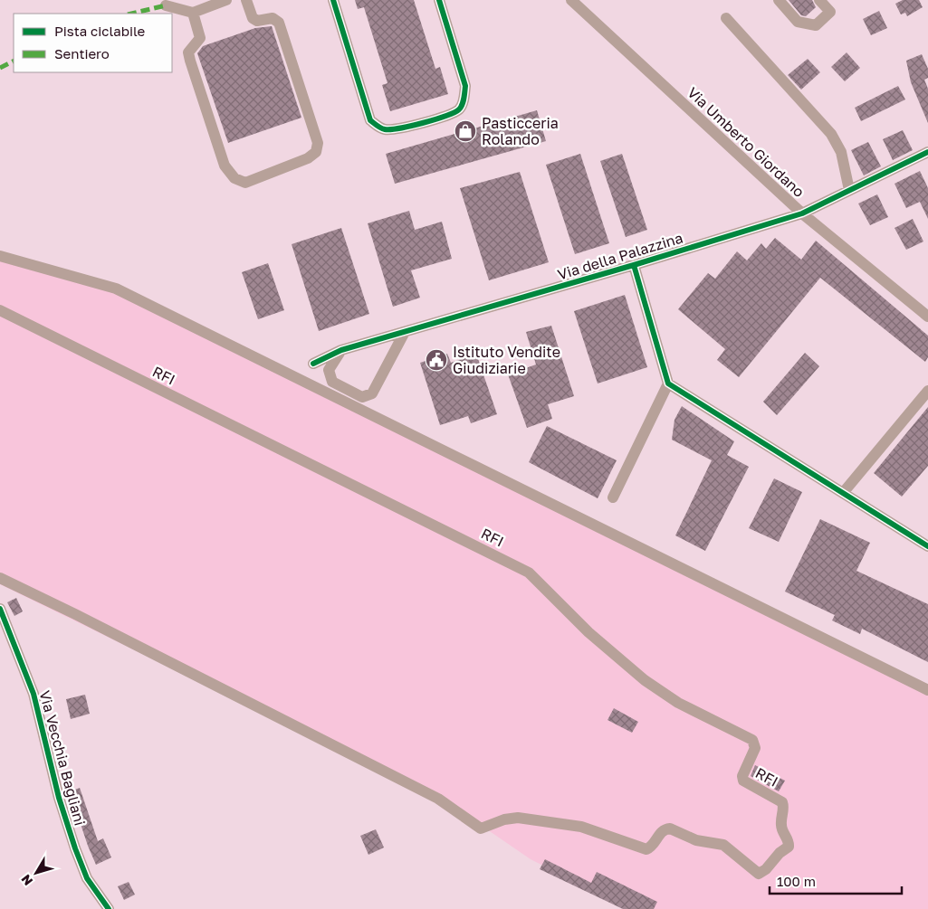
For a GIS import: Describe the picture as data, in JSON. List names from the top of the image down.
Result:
{
  "streets": {
    "street": [
      "Via Umberto Giordano",
      "Via della Palazzina",
      "RFI",
      "Via Vecchia Bagliani"
    ]
  },
  "crossings": [
    ["Via Umberto Giordano", "Via della Palazzina"]
  ],
  "places": {
    "shop": ["Pasticceria Rolando"],
    "public building": ["Istituto Vendite Giudiziarie"]
  },
  "legend": ["Pista ciclabile", "Sentiero"],
  "scale_bar": "100 m",
  "north": "bottom left"
}
